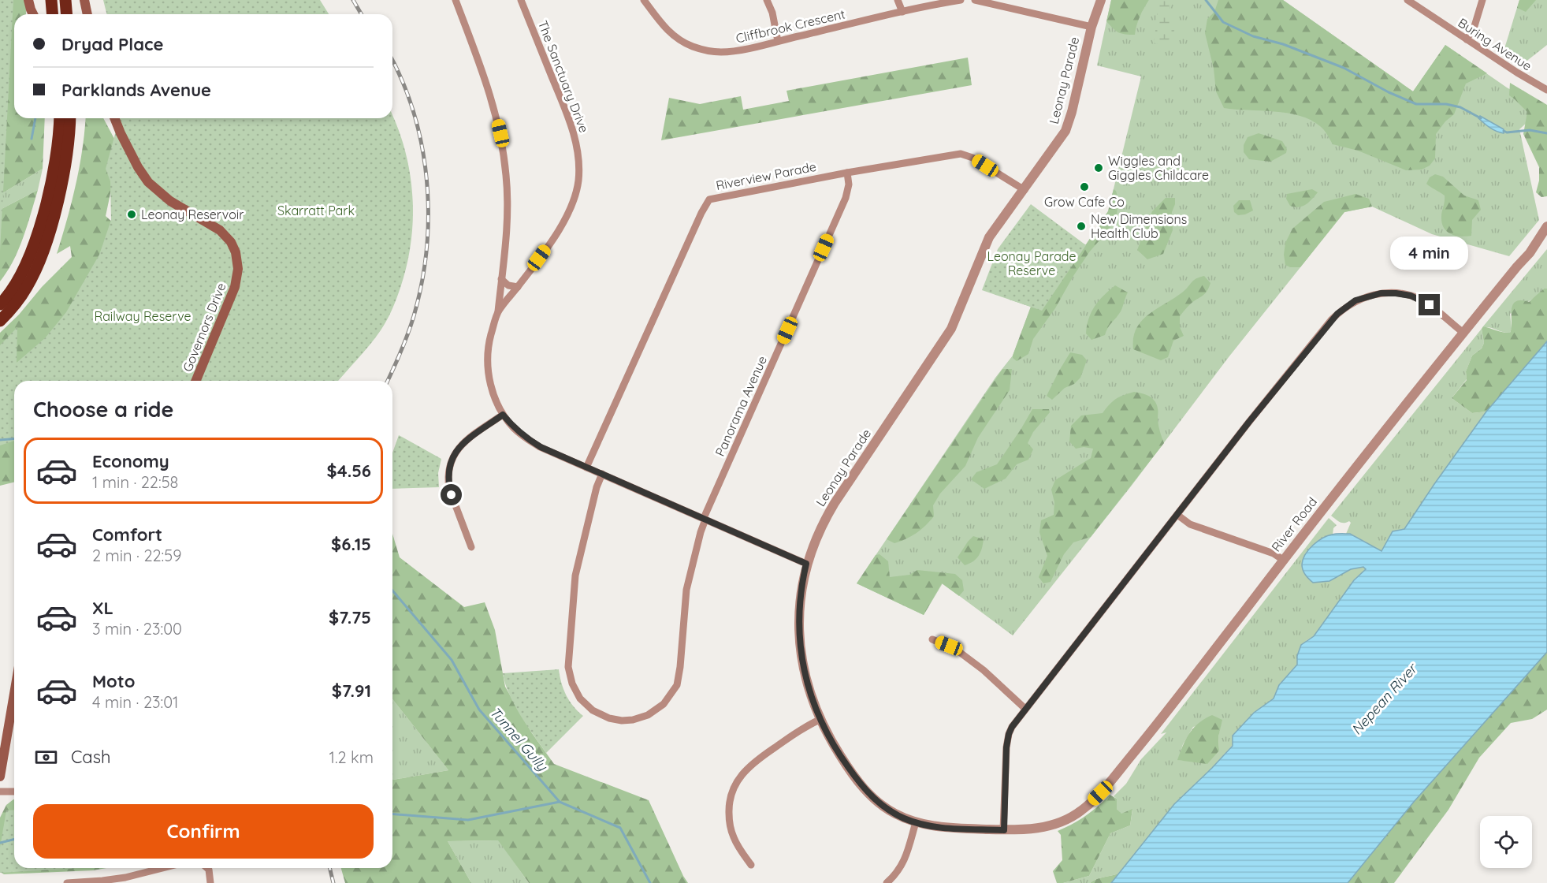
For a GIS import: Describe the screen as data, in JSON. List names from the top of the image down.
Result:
{
  "streets": {
    "main road": ["Governors Drive"],
    "street": [
      "Cliffbrook Crescent",
      "Buring Avenue",
      "The Sanctuary Drive",
      "Leonay Parade",
      "Riverview Parade",
      "Panorama Avenue",
      "River Road"
    ]
  },
  "crossings": [
    ["The Sanctuary Drive", "Leonay Parade"],
    ["The Sanctuary Drive", "Riverview Parade"],
    ["The Sanctuary Drive", "Panorama Avenue"],
    ["Leonay Parade", "Riverview Parade"],
    ["Leonay Parade", "River Road"],
    ["Riverview Parade", "Panorama Avenue"]
  ],
  "water": ["Nepean River", "Tunnel Gully"],
  "parks": ["Skarratt Park", "Leonay Parade Reserve", "Railway Reserve"],
  "places": [
    "Wiggles and Giggles Childcare",
    "Grow Cafe Co",
    "Leonay Reservoir",
    "New Dimensions Health Club"
  ],
  "page": {
    "banner": ["Dryad Place", "Parklands Avenue"],
    "bubble": "4 min",
    "heading": "Choose a ride",
    "list": [
      {
        "name": "Economy",
        "note": "1 min · 22:58",
        "value": "$4.56"
      },
      {
        "name": "Comfort",
        "note": "2 min · 22:59",
        "value": "$6.15"
      },
      {
        "name": "XL",
        "note": "3 min · 23:00",
        "value": "$7.75"
      },
      {
        "name": "Moto",
        "note": "4 min · 23:01",
        "value": "$7.91"
      }
    ],
    "pay": ["Cash", "1.2 km"],
    "buttons": "Confirm"
  }
}
